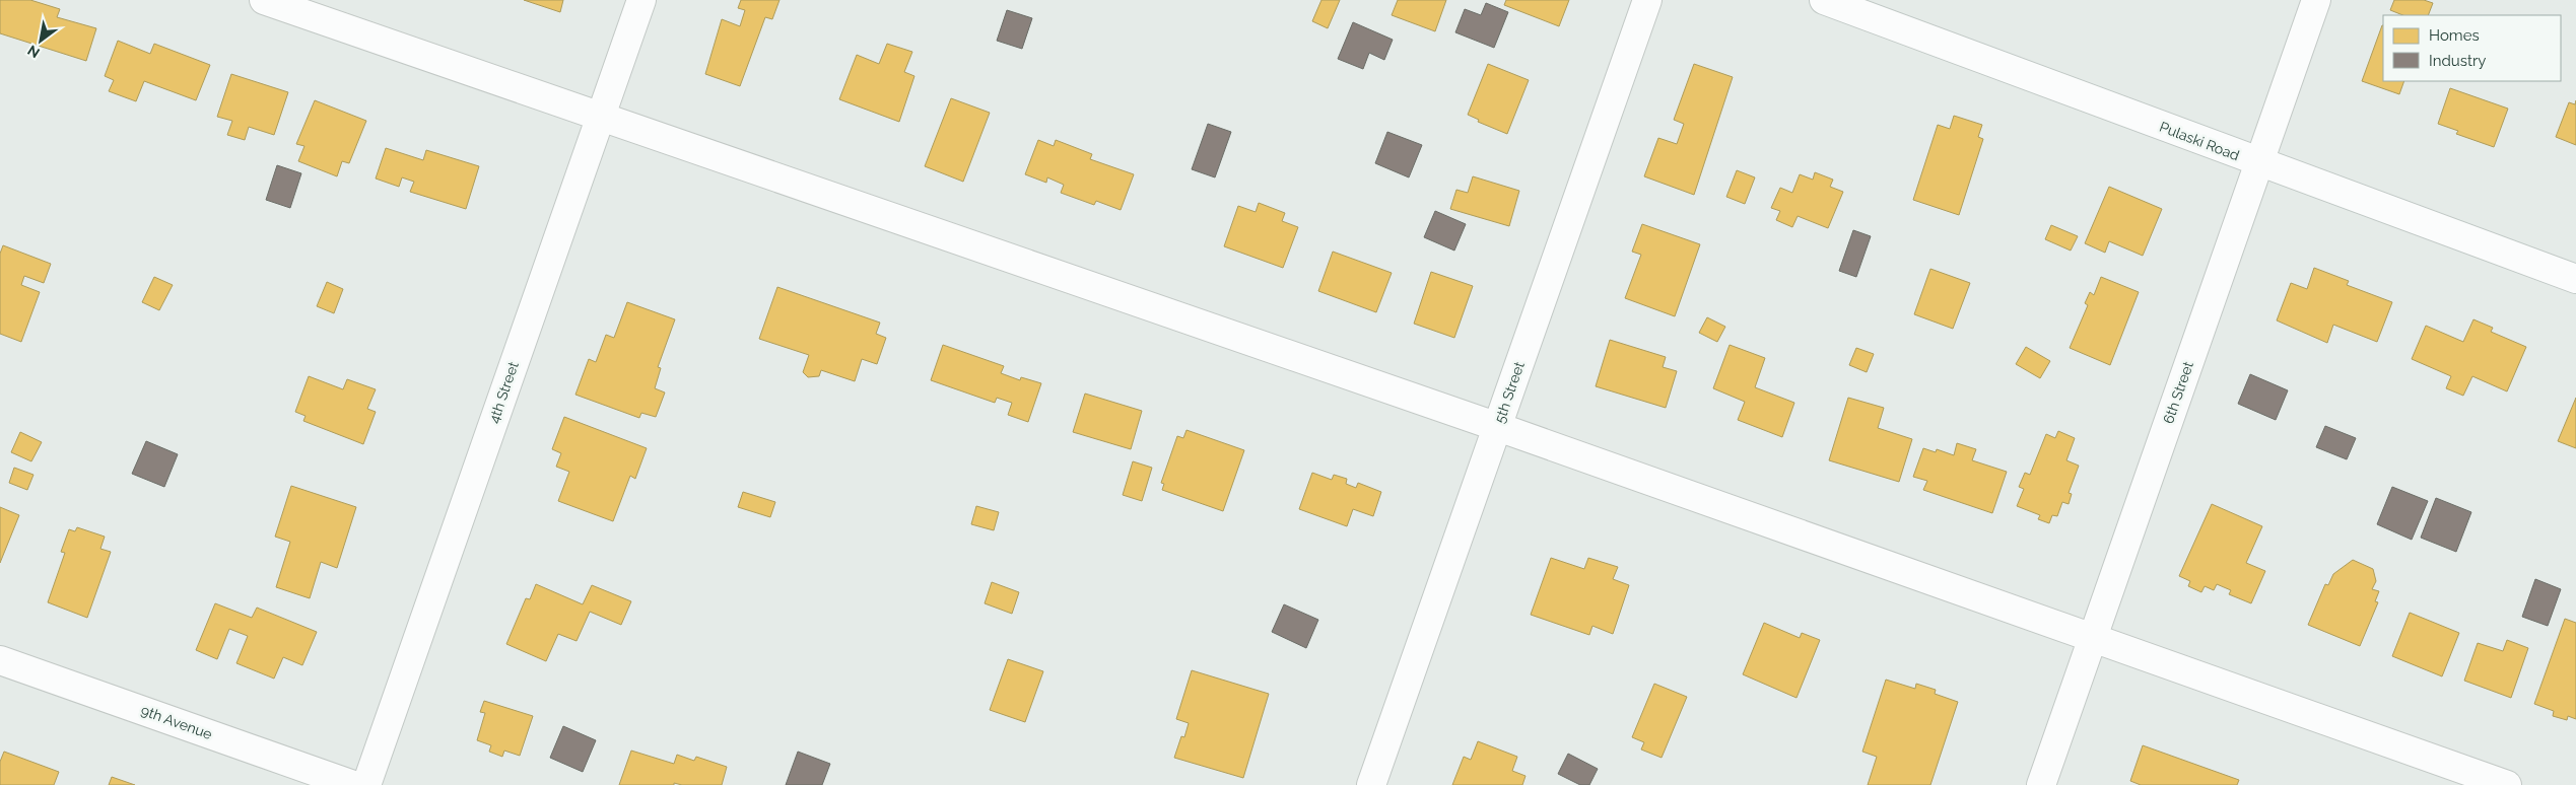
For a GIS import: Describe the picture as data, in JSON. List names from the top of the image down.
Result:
{
  "streets": {
    "street": [
      "Pulaski Road",
      "4th Street",
      "5th Street",
      "6th Street",
      "9th Avenue"
    ]
  },
  "crossings": [
    ["Pulaski Road", "6th Street"]
  ],
  "legend": ["Homes", "Industry"],
  "north": "bottom left"
}
